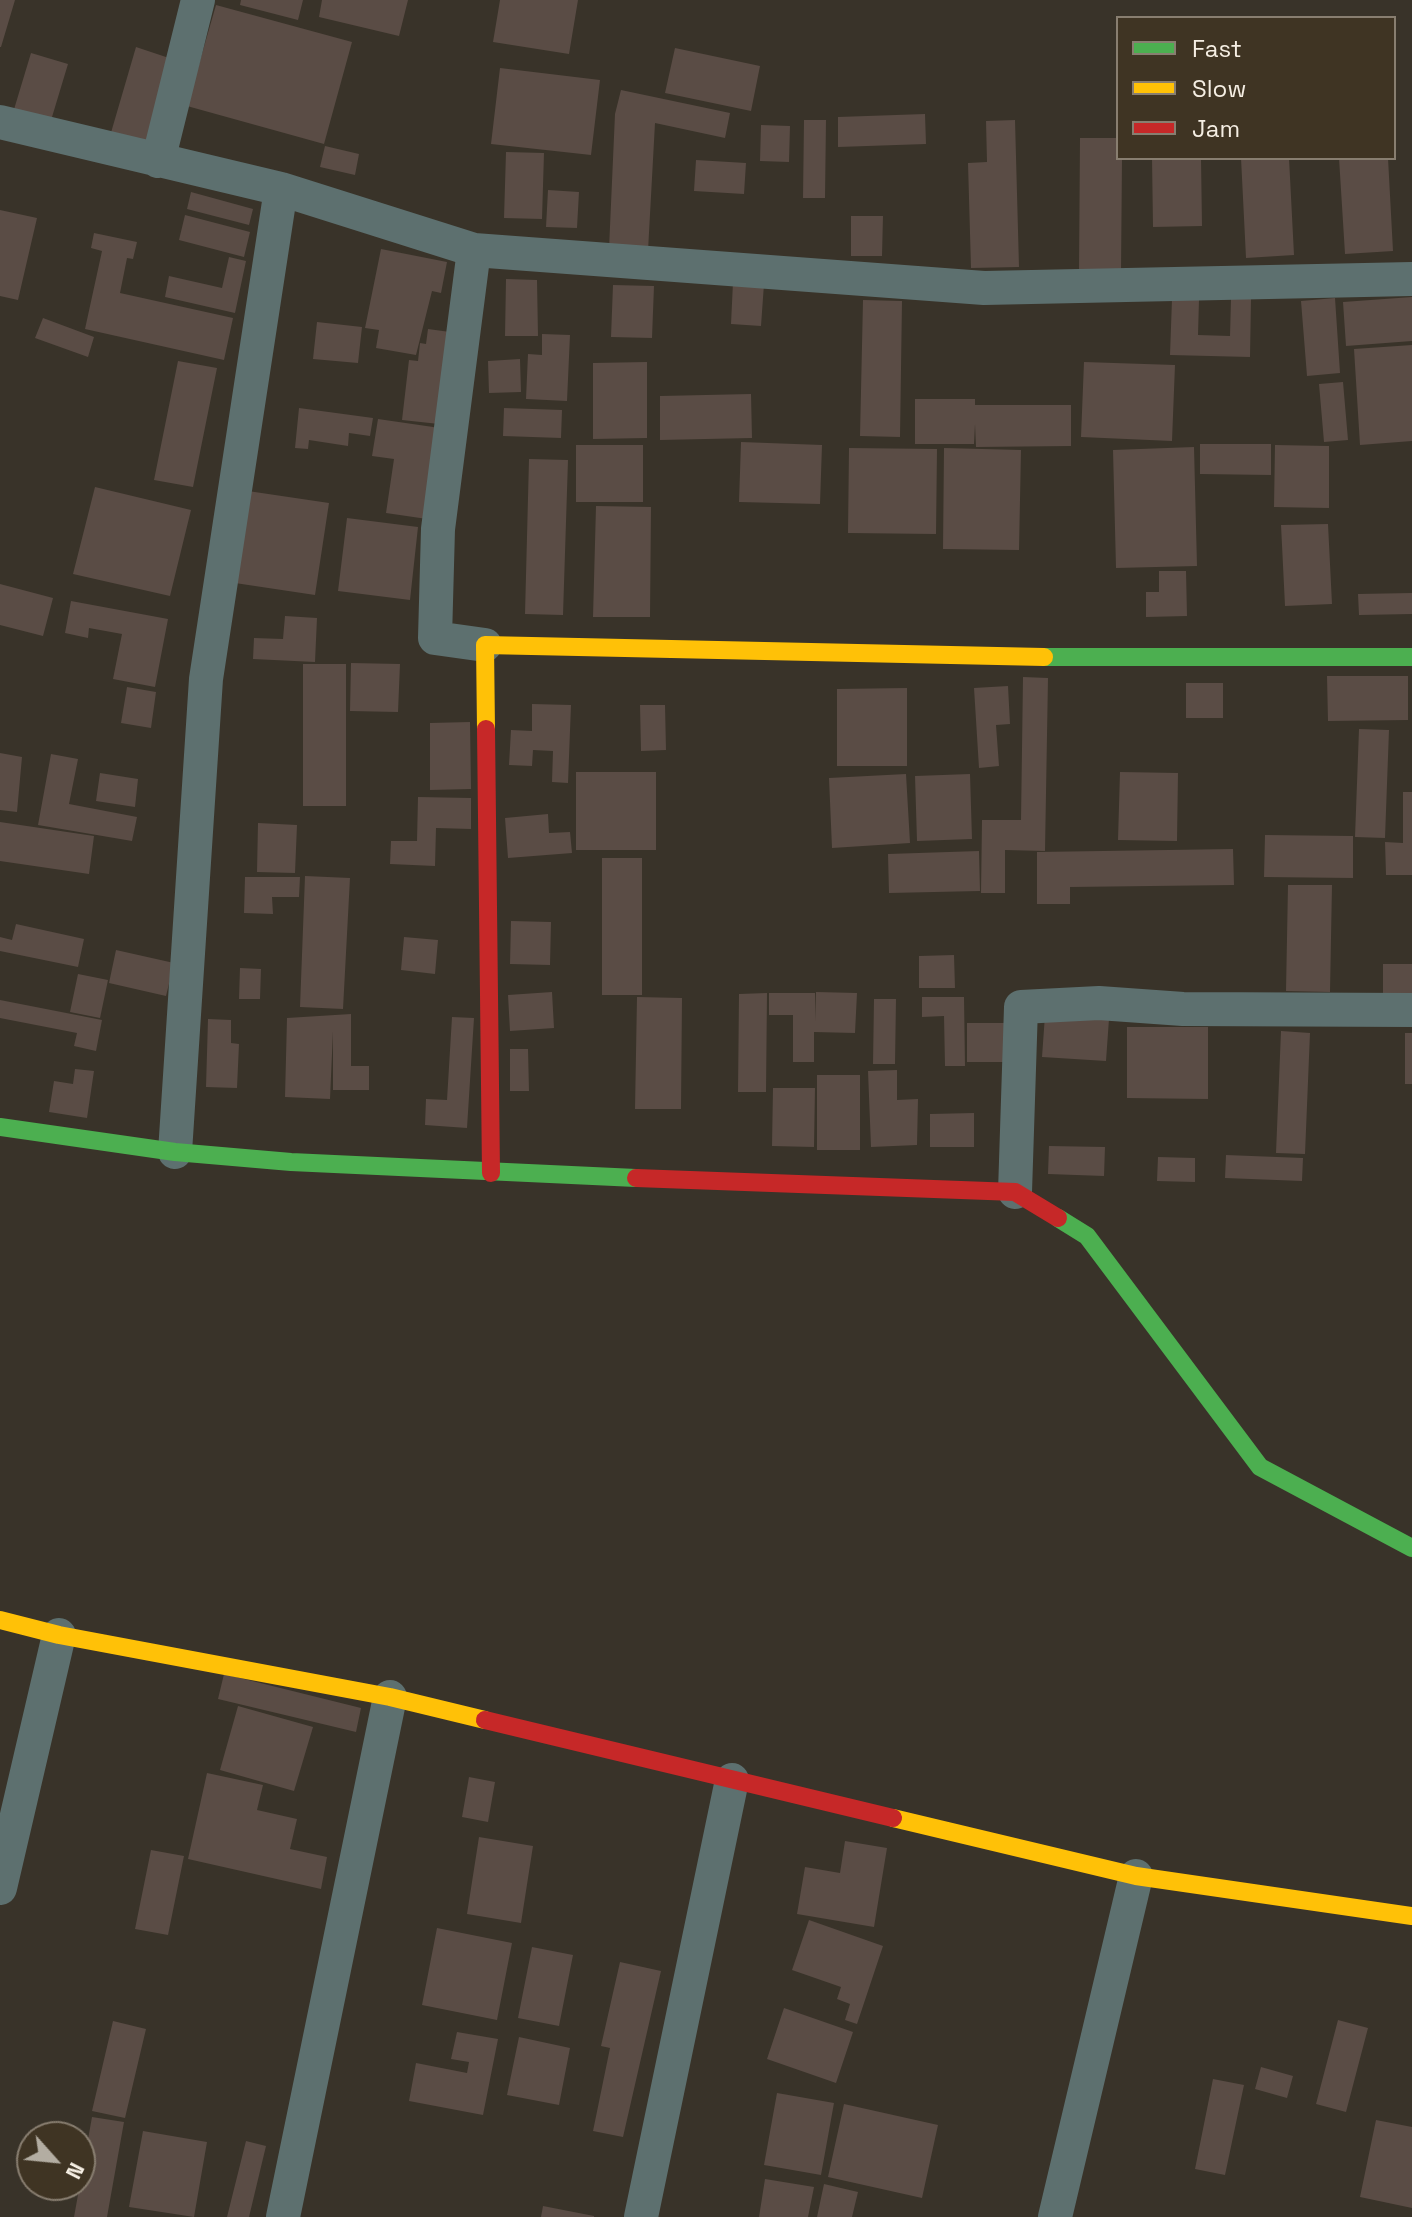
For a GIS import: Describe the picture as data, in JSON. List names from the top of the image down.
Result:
{
  "legend": ["Fast", "Slow", "Jam"],
  "north": "bottom right"
}
